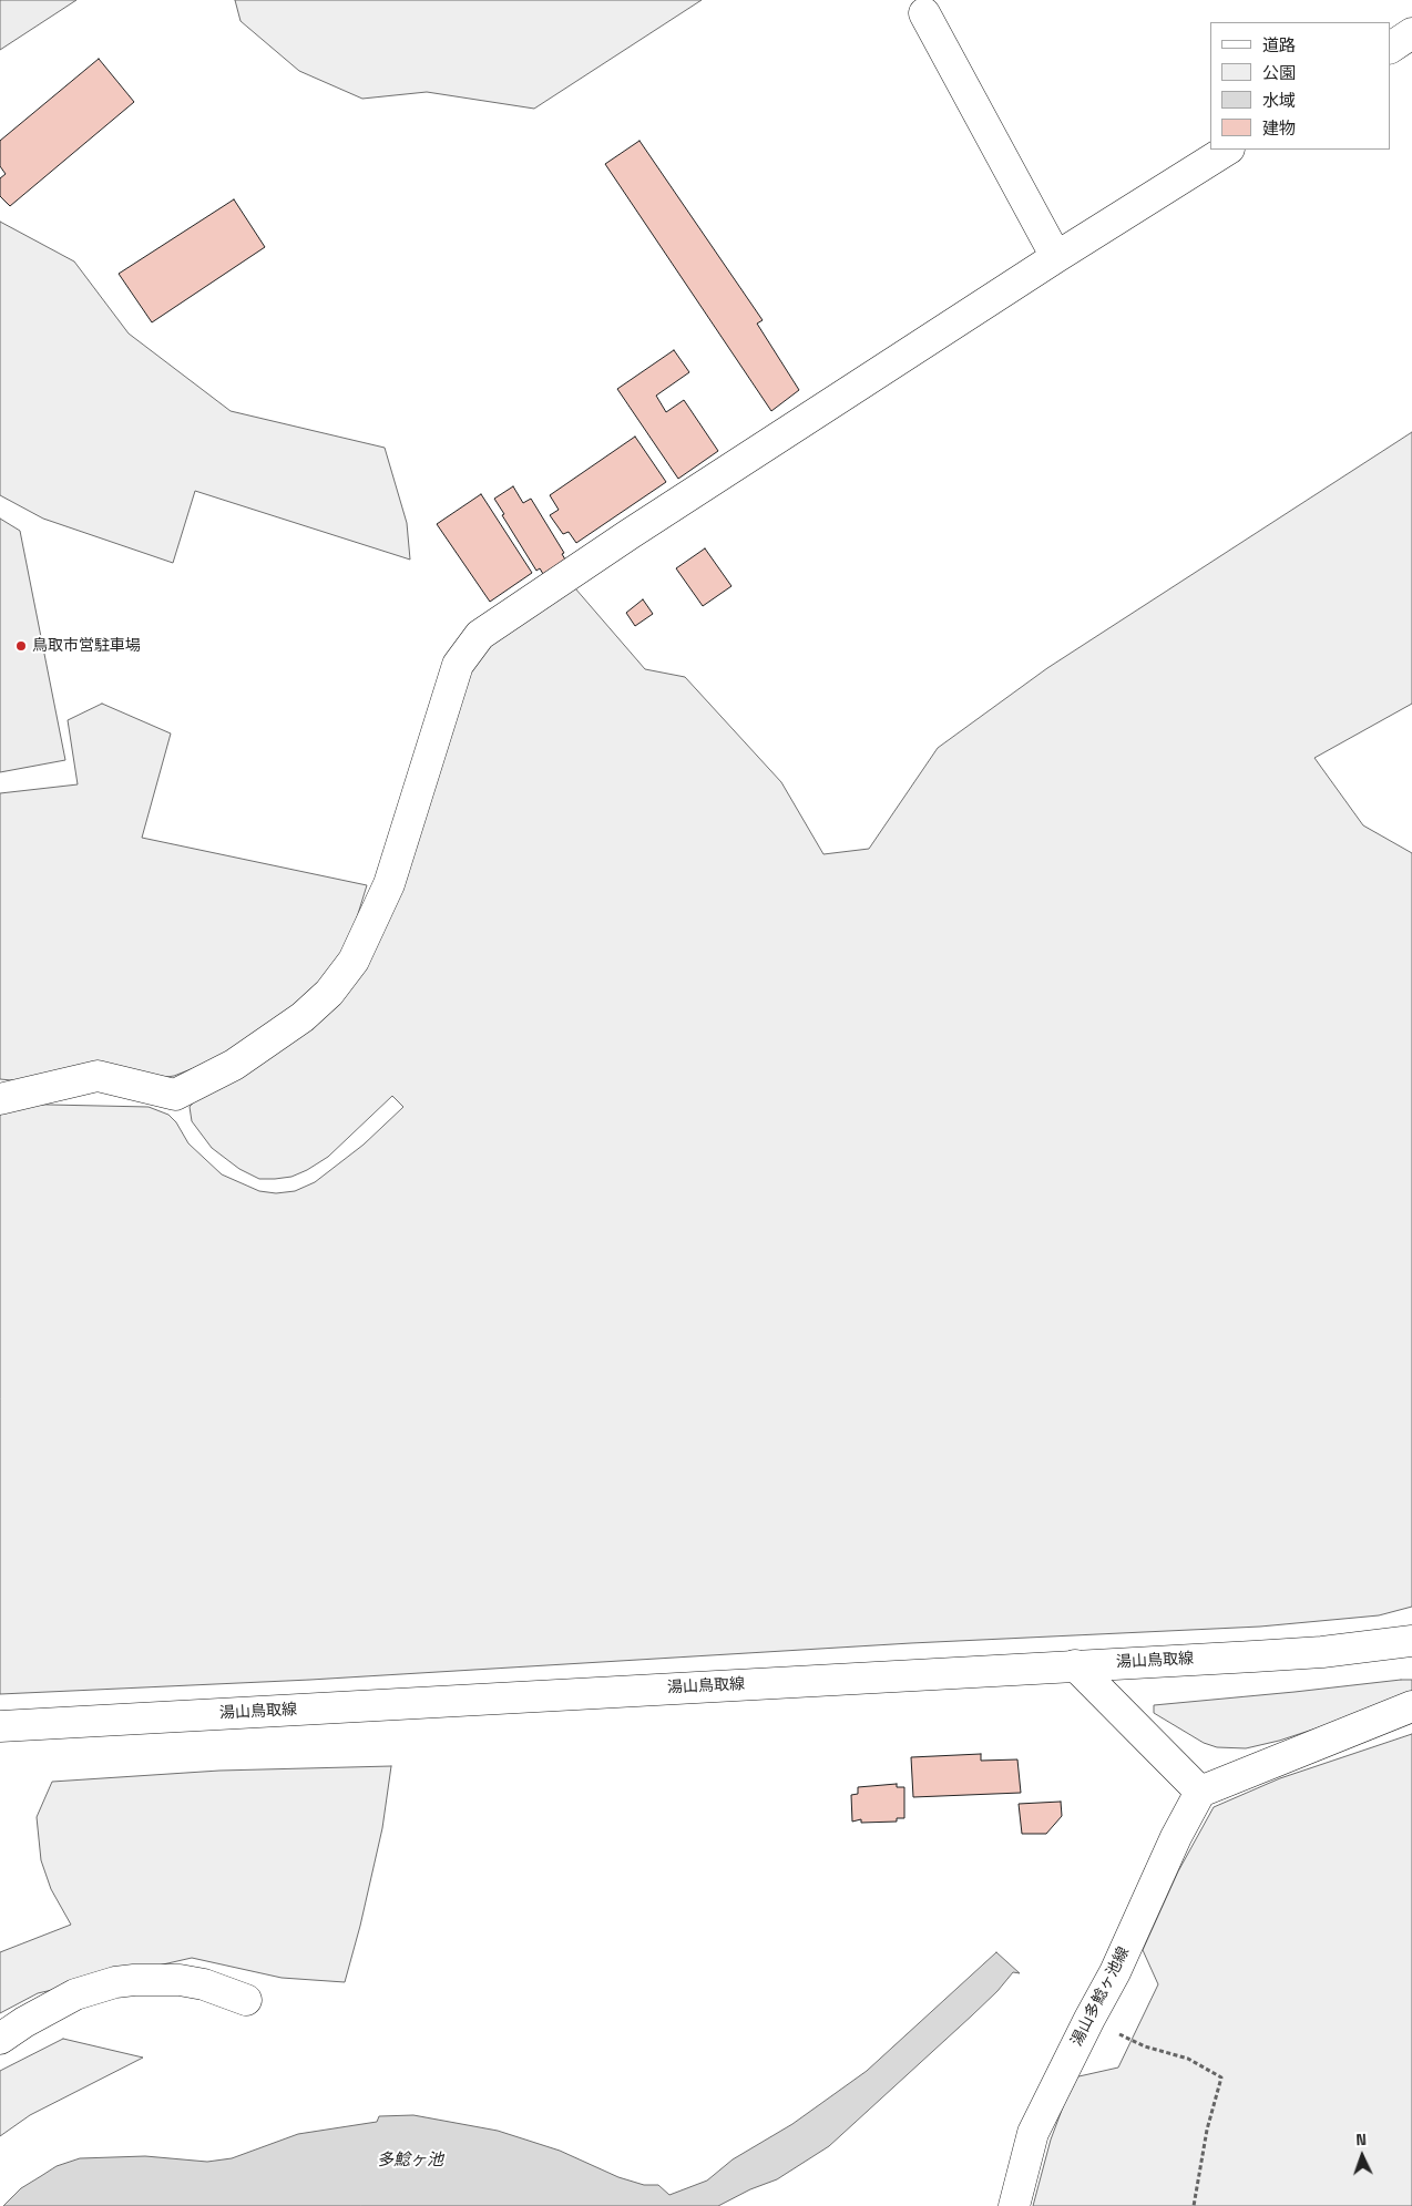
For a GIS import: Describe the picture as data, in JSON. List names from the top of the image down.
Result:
{
  "streets": {
    "street": ["湯山鳥取線", "湯山多鯰ヶ池線"]
  },
  "water": ["多鯰ヶ池"],
  "places": ["鳥取市営駐車場"],
  "legend": [
    "道路",
    "公園",
    "水域",
    "建物"
  ],
  "north": "top"
}
